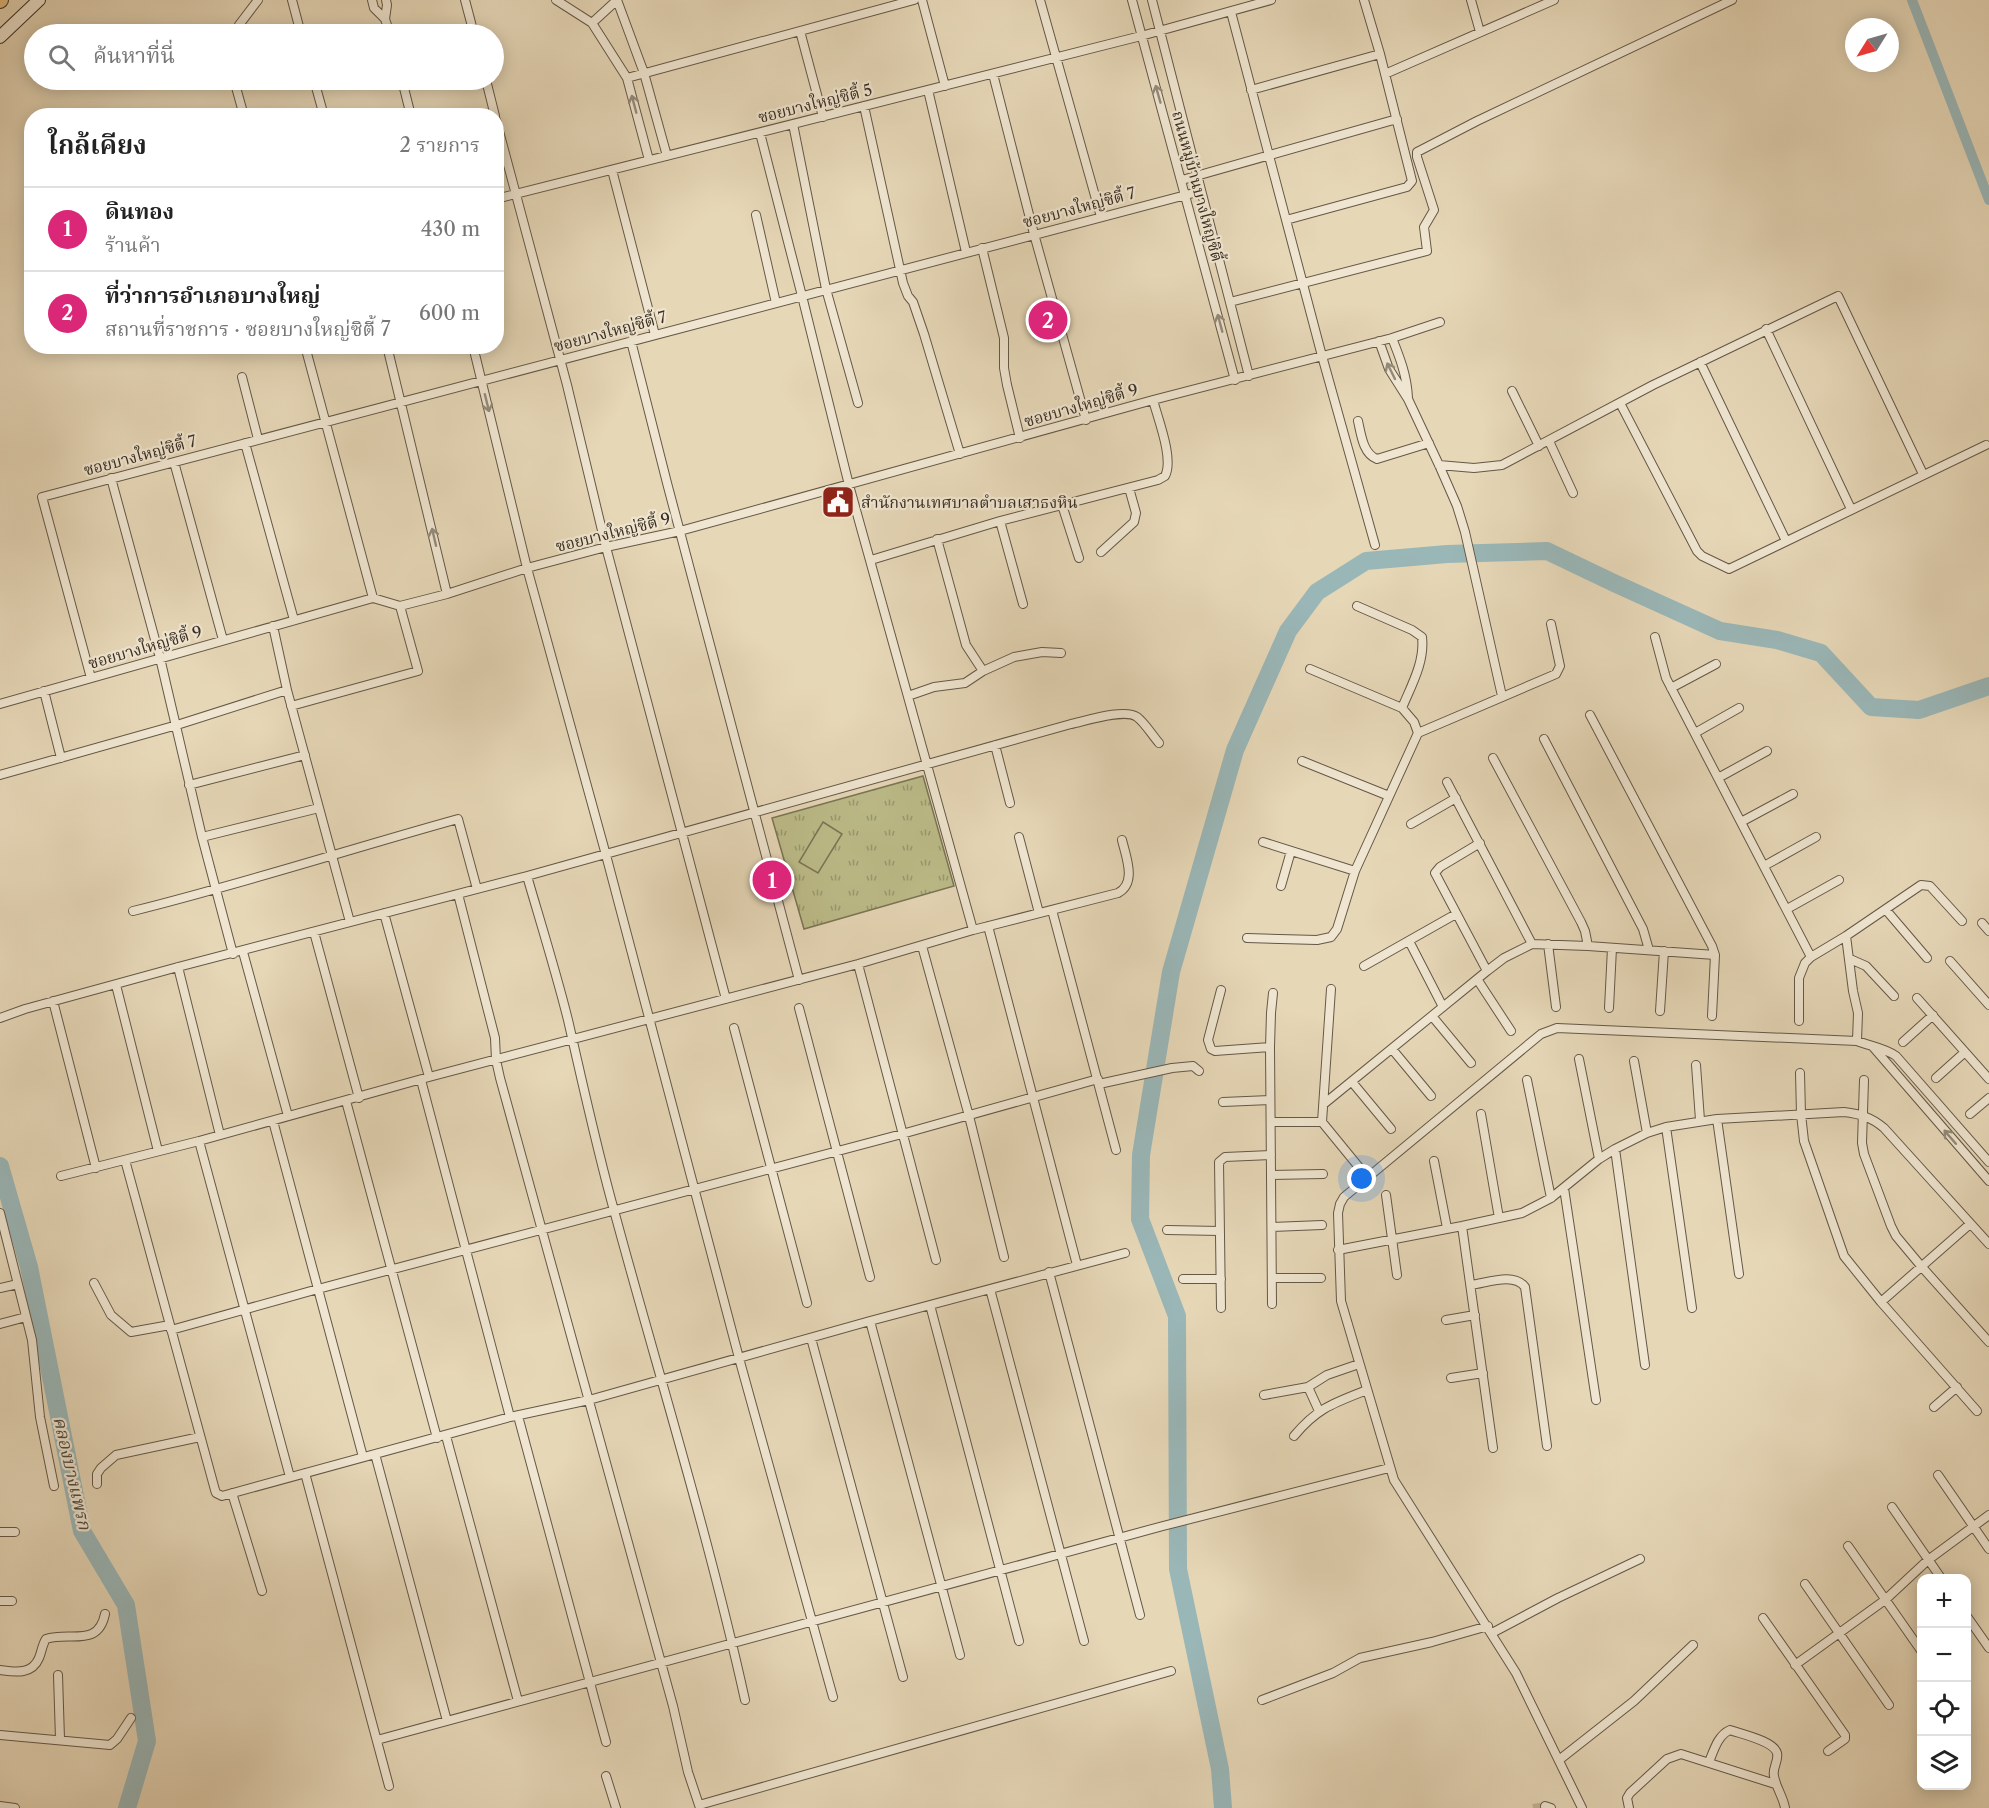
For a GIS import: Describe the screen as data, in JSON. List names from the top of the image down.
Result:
{
  "streets": {
    "street": [
      "ซอยบางใหญ่ซิตี้ 5",
      "ถนนหมู่บ้านบางใหญ่ซิตี้",
      "ซอยบางใหญ่ซิตี้ 7",
      "ซอยบางใหญ่ซิตี้ 9"
    ]
  },
  "crossings": [
    ["ซอยบางใหญ่ซิตี้ 5", "ถนนหมู่บ้านบางใหญ่ซิตี้"],
    ["ถนนหมู่บ้านบางใหญ่ซิตี้", "ซอยบางใหญ่ซิตี้ 7"],
    ["ถนนหมู่บ้านบางใหญ่ซิตี้", "ซอยบางใหญ่ซิตี้ 9"],
    ["ซอยบางใหญ่ซิตี้ 7", "ซอยบางใหญ่ซิตี้ 9"]
  ],
  "water": ["คลองบางแพรก"],
  "places": {
    "public building": ["สำนักงานเทศบาลตำบลเสาธงหิน"]
  },
  "north": "bottom left",
  "page": {
    "search": "ค้นหาที่นี่",
    "heading": ["ใกล้เคียง", "2 รายการ"],
    "list": [
      {
        "mark": "1",
        "name": "ดินทอง",
        "note": "ร้านค้า",
        "value": "430 m"
      },
      {
        "mark": "2",
        "name": "ที่ว่าการอำเภอบางใหญ่",
        "note": "สถานที่ราชการ · ซอยบางใหญ่ซิตี้ 7",
        "value": "600 m"
      }
    ],
    "pins": ["2", "1"],
    "map_buttons": ["+", "−"]
  }
}
